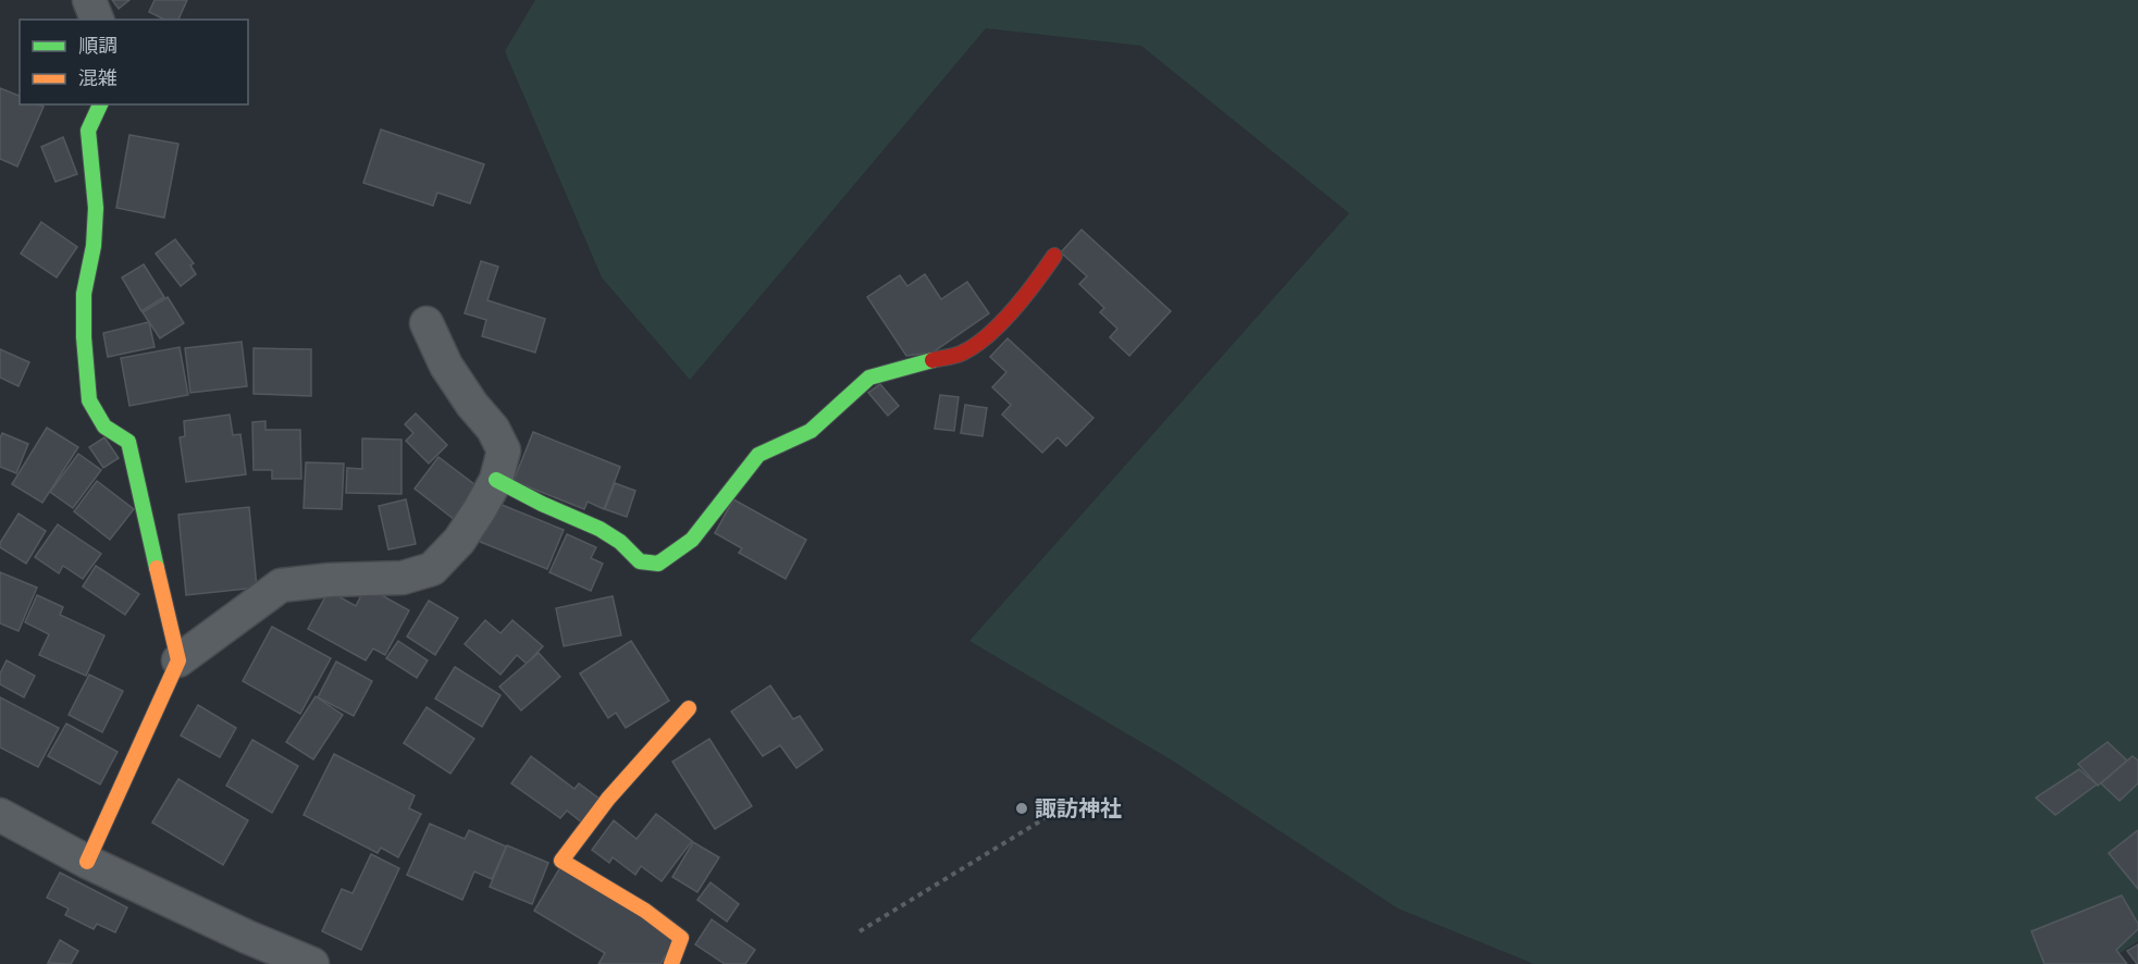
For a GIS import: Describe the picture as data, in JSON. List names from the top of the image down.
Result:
{
  "places": ["諏訪神社"],
  "legend": ["順調", "混雑"]
}
